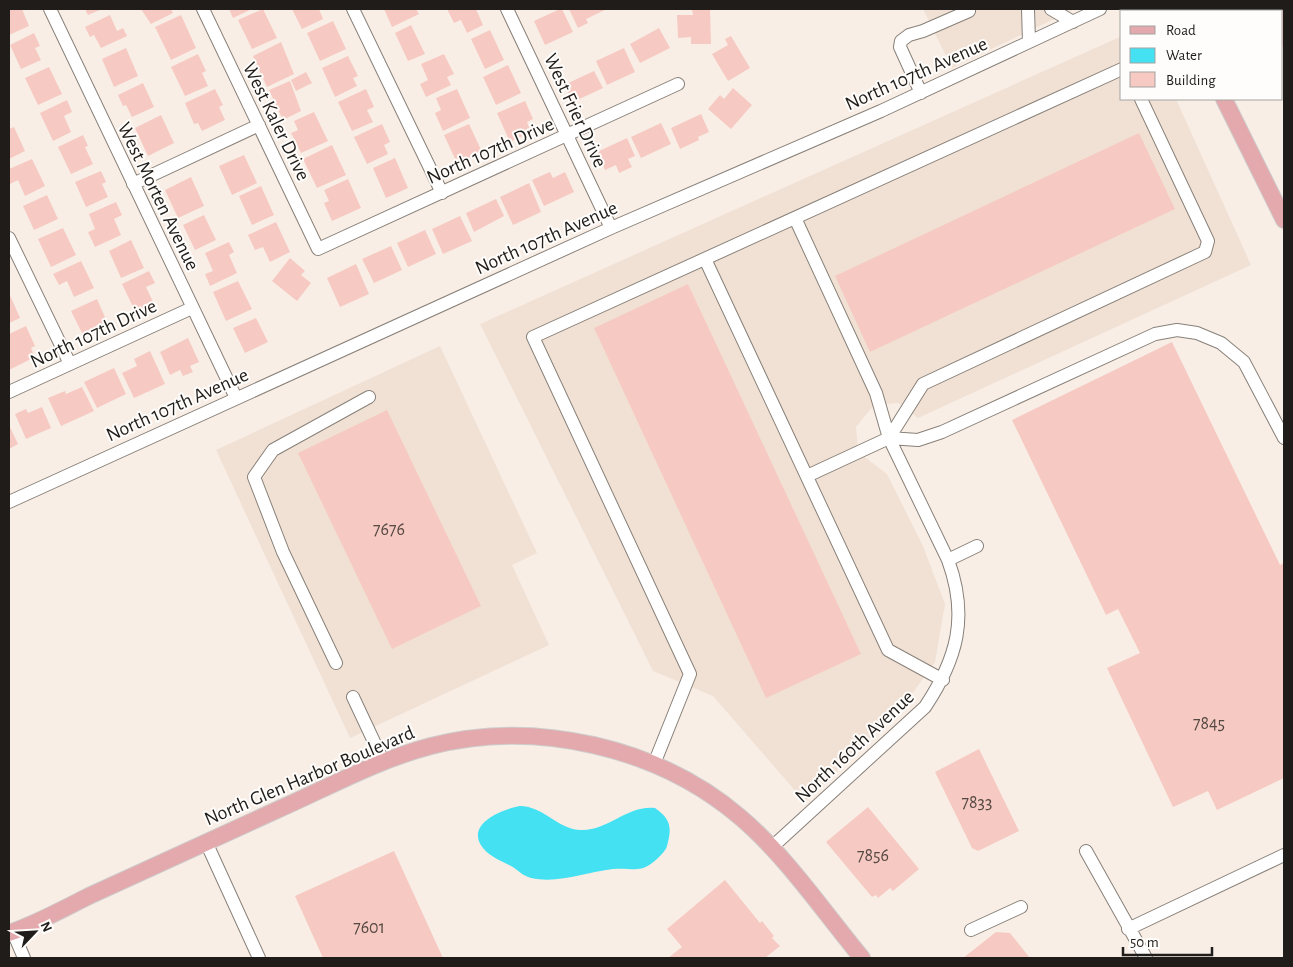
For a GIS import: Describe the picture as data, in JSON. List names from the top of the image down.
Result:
{
  "streets": {
    "main road": ["North Glen Harbor Boulevard"],
    "street": [
      "North 107th Avenue",
      "West Frier Drive",
      "West Kaler Drive",
      "North 107th Drive",
      "West Morten Avenue",
      "North 160th Avenue"
    ]
  },
  "crossings": [
    ["North 107th Avenue", "West Frier Drive"],
    ["North 107th Avenue", "West Morten Avenue"],
    ["West Frier Drive", "North 107th Drive"],
    ["West Kaler Drive", "North 107th Drive"],
    ["North 107th Drive", "West Morten Avenue"],
    ["North 160th Avenue", "North Glen Harbor Boulevard"]
  ],
  "house_numbers": [
    "7676",
    "7845",
    "7833",
    "7856",
    "7601"
  ],
  "legend": ["Road", "Water", "Building"],
  "scale_bar": "50 m",
  "north": "top right"
}
